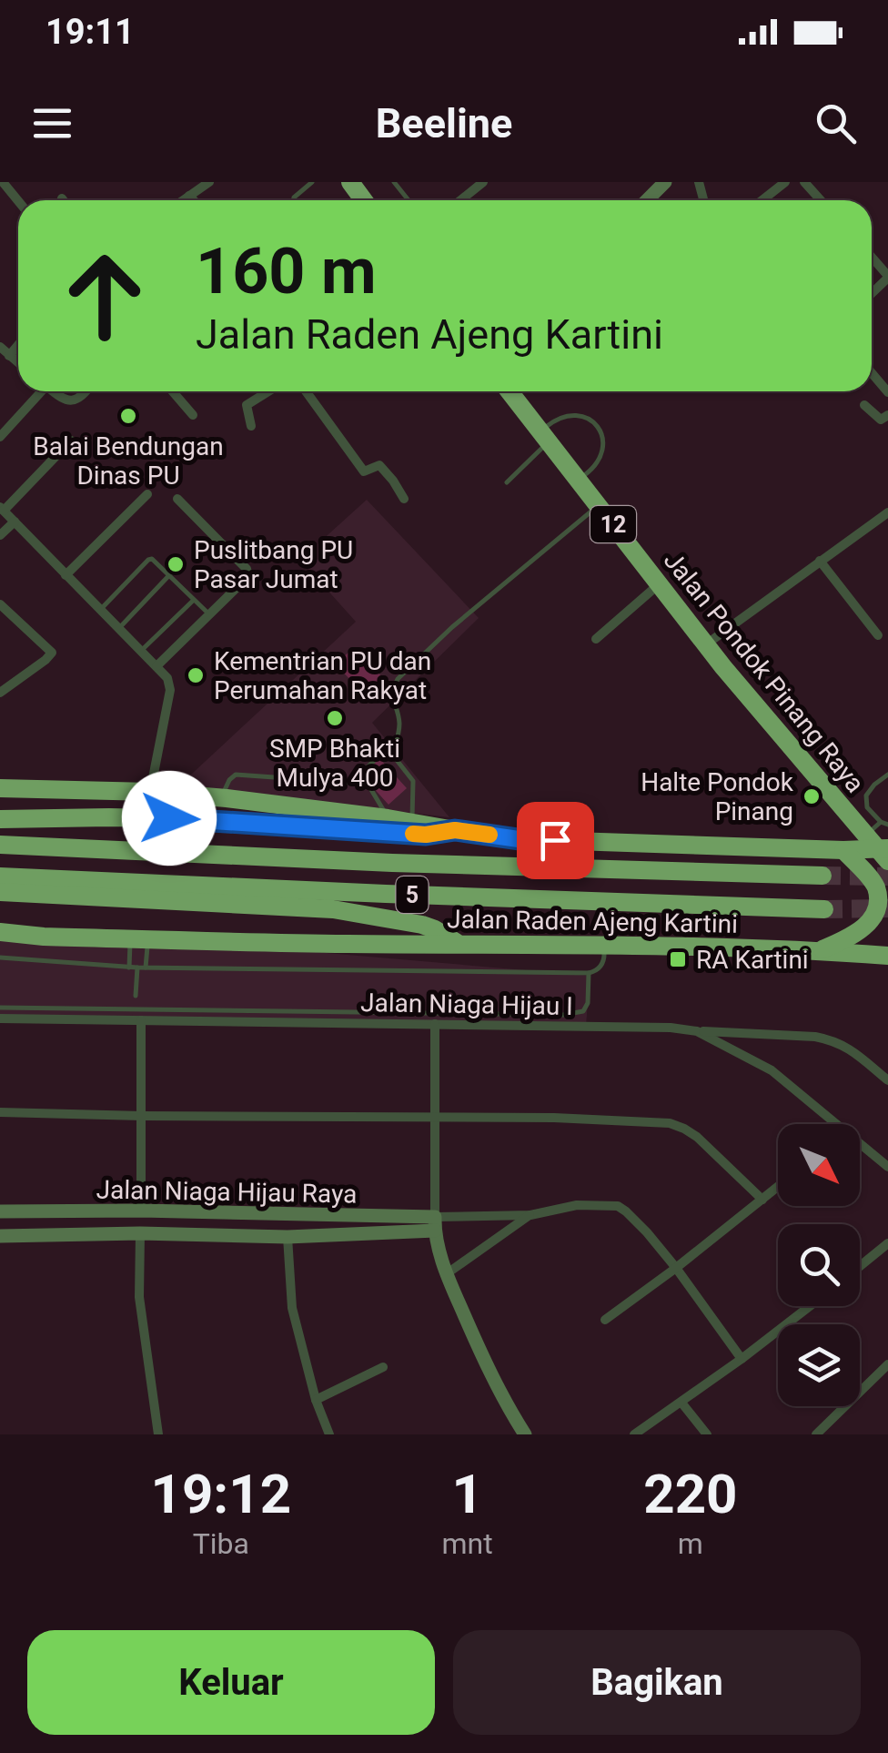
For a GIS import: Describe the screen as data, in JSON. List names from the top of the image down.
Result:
{
  "streets": {
    "highway": [
      "12",
      "Jalan Pondok Pinang Raya",
      "5",
      "Jalan Raden Ajeng Kartini"
    ],
    "street": ["Jalan Niaga Hijau I", "Jalan Niaga Hijau Raya"]
  },
  "places": {
    "other": [
      "Balai Bendungan Dinas PU",
      "Puslitbang PU Pasar Jumat",
      "Kementrian PU dan Perumahan Rakyat",
      "SMP Bhakti Mulya 400",
      "Halte Pondok Pinang"
    ],
    "transit": ["RA Kartini"]
  },
  "north": "bottom right",
  "page": {
    "status": "19:11",
    "header": "Beeline",
    "turn": ["160 m", "Jalan Raden Ajeng Kartini"],
    "eta": [
      "19:12",
      "Tiba",
      "1",
      "mnt",
      "220",
      "m"
    ],
    "buttons": ["Keluar", "Bagikan"]
  }
}
